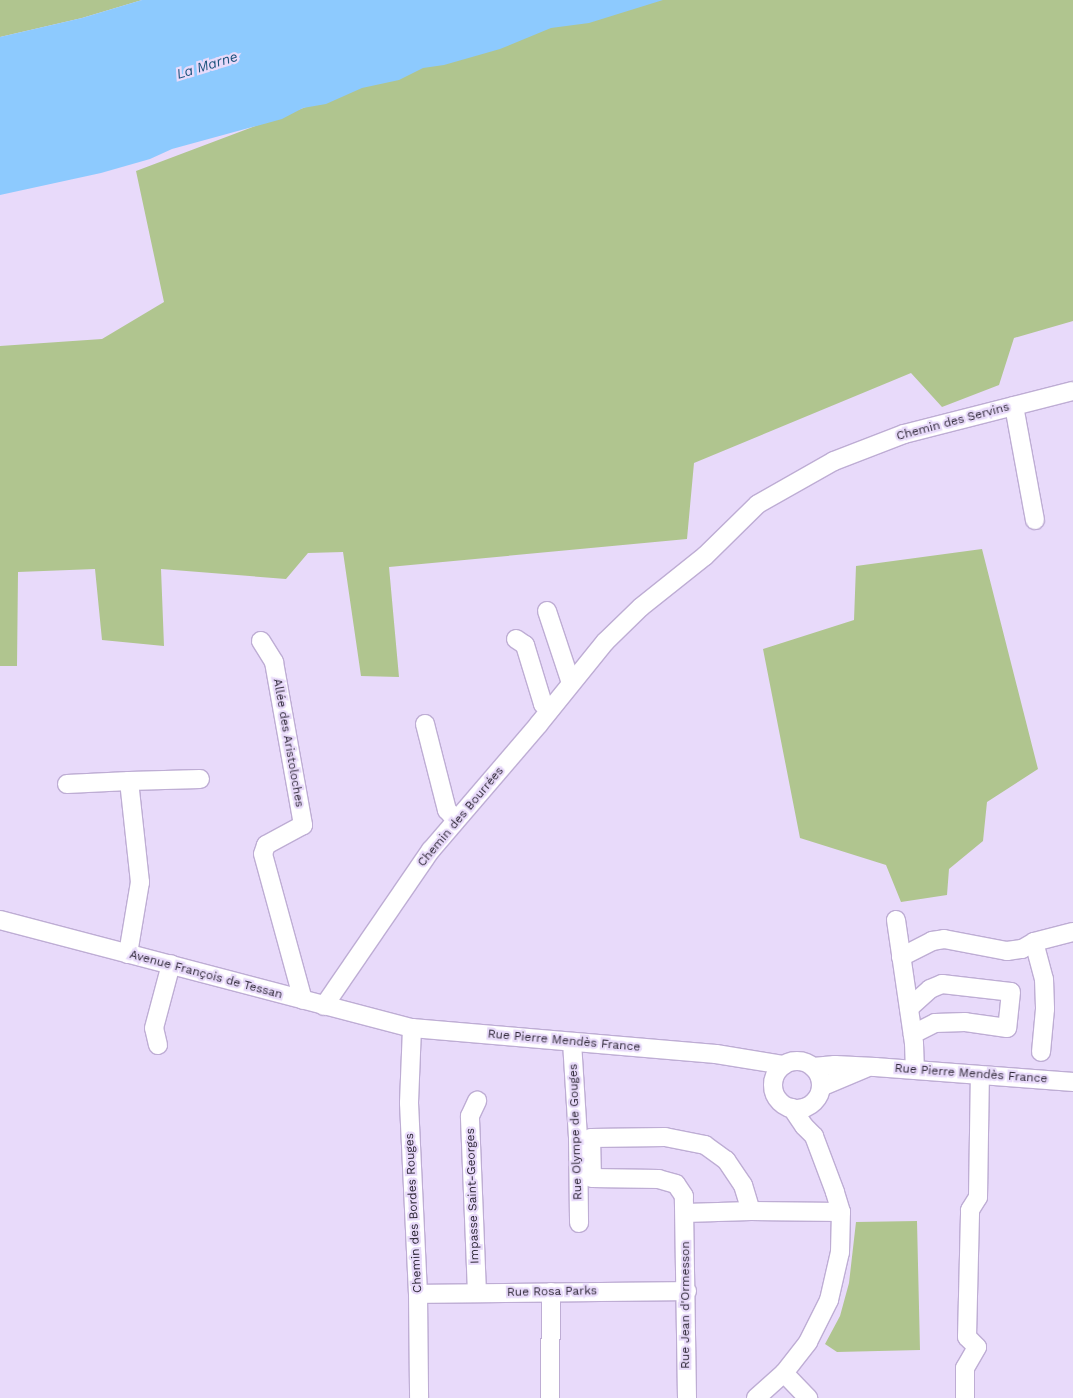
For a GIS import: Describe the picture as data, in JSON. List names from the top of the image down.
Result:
{
  "streets": {
    "street": [
      "Chemin des Servins",
      "Allée des Aristoloches",
      "Chemin des Bourrées",
      "Avenue François de Tessan",
      "Rue Pierre Mendès France",
      "Rue Olympe de Gouges",
      "Impasse Saint-Georges",
      "Chemin des Bordes Rouges",
      "Rue Rosa Parks",
      "Rue Jean d'Ormesson"
    ]
  },
  "crossings": [
    ["Chemin des Servins", "Chemin des Bourrées"],
    ["Allée des Aristoloches", "Avenue François de Tessan"],
    ["Chemin des Bourrées", "Avenue François de Tessan"],
    ["Avenue François de Tessan", "Rue Pierre Mendès France"],
    ["Avenue François de Tessan", "Chemin des Bordes Rouges"],
    ["Rue Pierre Mendès France", "Rue Olympe de Gouges"],
    ["Rue Pierre Mendès France", "Chemin des Bordes Rouges"],
    ["Rue Olympe de Gouges", "Rue Jean d'Ormesson"],
    ["Impasse Saint-Georges", "Rue Rosa Parks"],
    ["Chemin des Bordes Rouges", "Rue Rosa Parks"],
    ["Rue Rosa Parks", "Rue Jean d'Ormesson"]
  ],
  "water": ["La Marne"]
}
